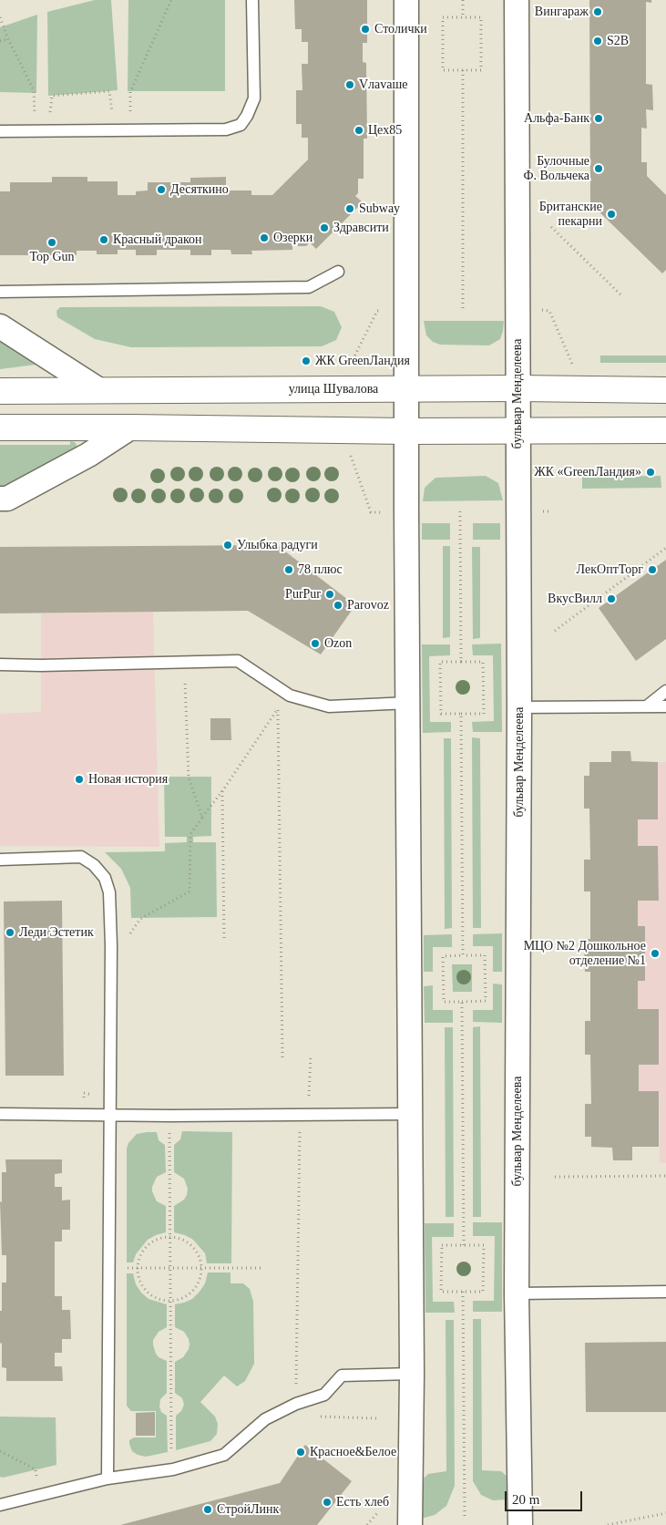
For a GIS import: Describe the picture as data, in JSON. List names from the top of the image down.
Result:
{
  "streets": {
    "street": ["улица Шувалова", "бульвар Менделеева"]
  },
  "crossings": [
    ["улица Шувалова", "бульвар Менделеева"]
  ],
  "places": [
    "Вингараж",
    "Столички",
    "S2B",
    "Vлаvаше",
    "Альфа-Банк",
    "Цех85",
    "Булочные Ф. Вольчека",
    "Десяткино",
    "Subway",
    "Британские пекарни",
    "Здравсити",
    "Озерки",
    "Красный дракон",
    "Top Gun",
    "ЖК GreenЛандия",
    "ЖК «GreenЛандия»",
    "Улыбка радуги",
    "78 плюс",
    "ЛекОптТорг",
    "PurPur",
    "ВкусВилл",
    "Parovoz",
    "Ozon",
    "Новая история",
    "Леди Эстетик",
    "МЦО №2 Дошкольное отделение №1",
    "Красное&Белое",
    "Есть хлеб",
    "СтройЛинк"
  ],
  "scale_bar": "20 m"
}
